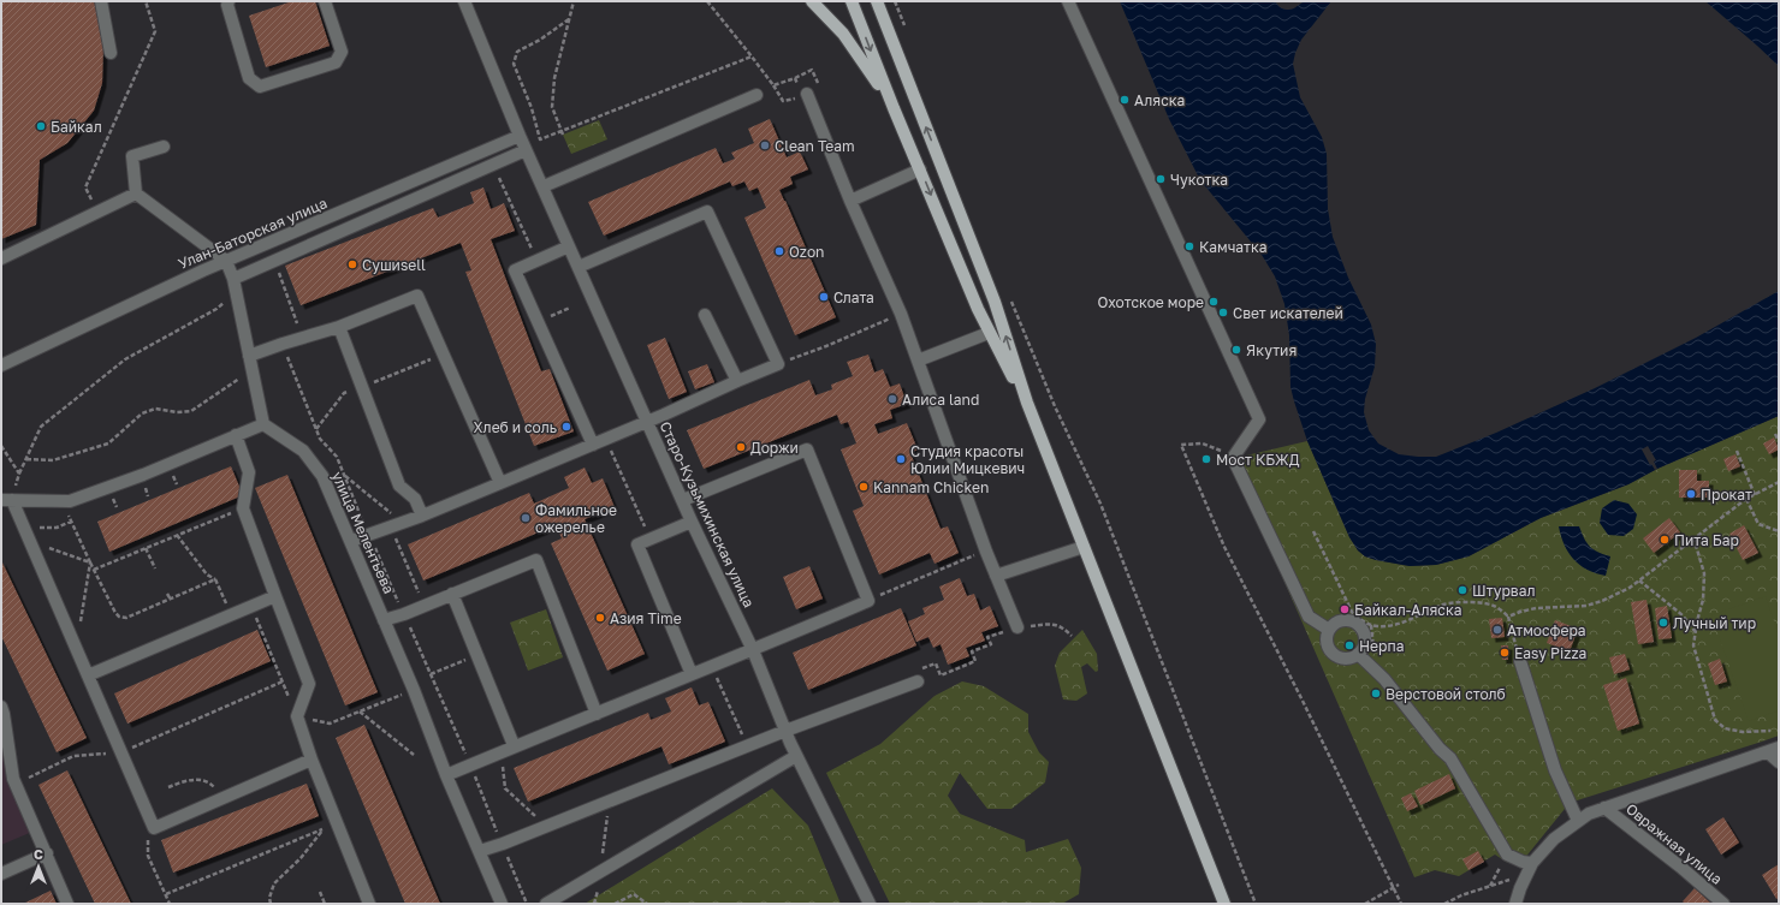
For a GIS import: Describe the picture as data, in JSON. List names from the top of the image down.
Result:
{
  "streets": {
    "street": [
      "Улан-Баторская улица",
      "Старо-Кузьмихинская улица",
      "улица Мелентьева",
      "Овражная улица"
    ]
  },
  "crossings": [
    ["Улан-Баторская улица", "Старо-Кузьмихинская улица"]
  ],
  "places": [
    "Аляска",
    "Байкал",
    "Clean Team",
    "Чукотка",
    "Камчатка",
    "Ozon",
    "Сушиsell",
    "Слата",
    "Охотское море",
    "Свет искателей",
    "Якутия",
    "Алиса land",
    "Хлеб и соль",
    "Доржи",
    "Студия красоты Юлии Мицкевич",
    "Мост КБЖД",
    "Kannam Chicken",
    "Прокат",
    "Фамильное ожерелье",
    "Пита Бар",
    "Штурвал",
    "Байкал-Аляска",
    "Азия Time",
    "Лучный тир",
    "Атмосфера",
    "Нерпа",
    "Easy Pizza",
    "Верстовой столб"
  ],
  "north": "top"
}
